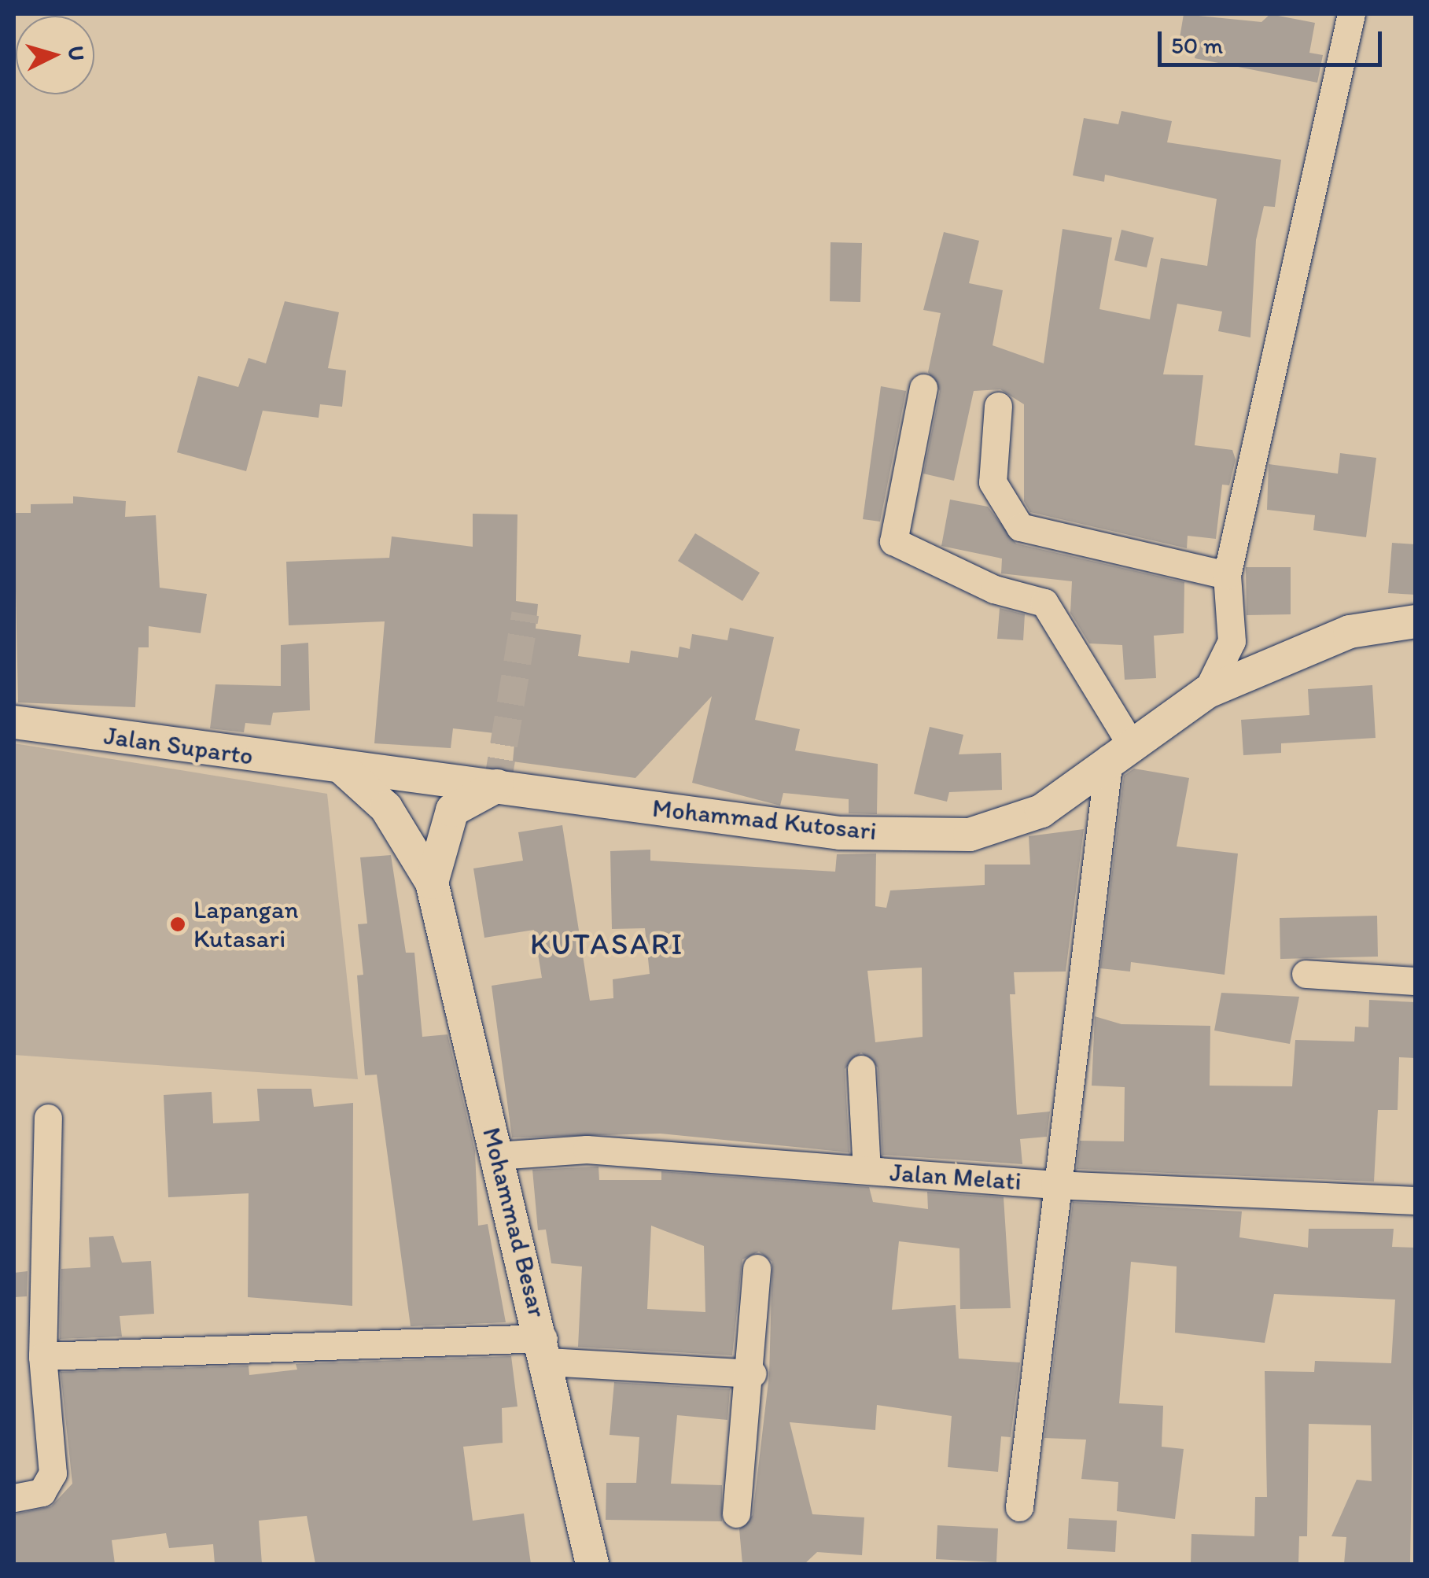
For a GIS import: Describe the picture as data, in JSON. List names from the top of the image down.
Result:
{
  "streets": {
    "street": [
      "Jalan Suparto",
      "Mohammad Kutosari",
      "Jalan Melati",
      "Mohammad Besar"
    ]
  },
  "crossings": [
    ["Jalan Suparto", "Mohammad Kutosari"],
    ["Jalan Melati", "Mohammad Besar"]
  ],
  "districts": ["KUTASARI"],
  "places": ["Lapangan Kutasari"],
  "scale_bar": "50 m",
  "north": "right"
}
